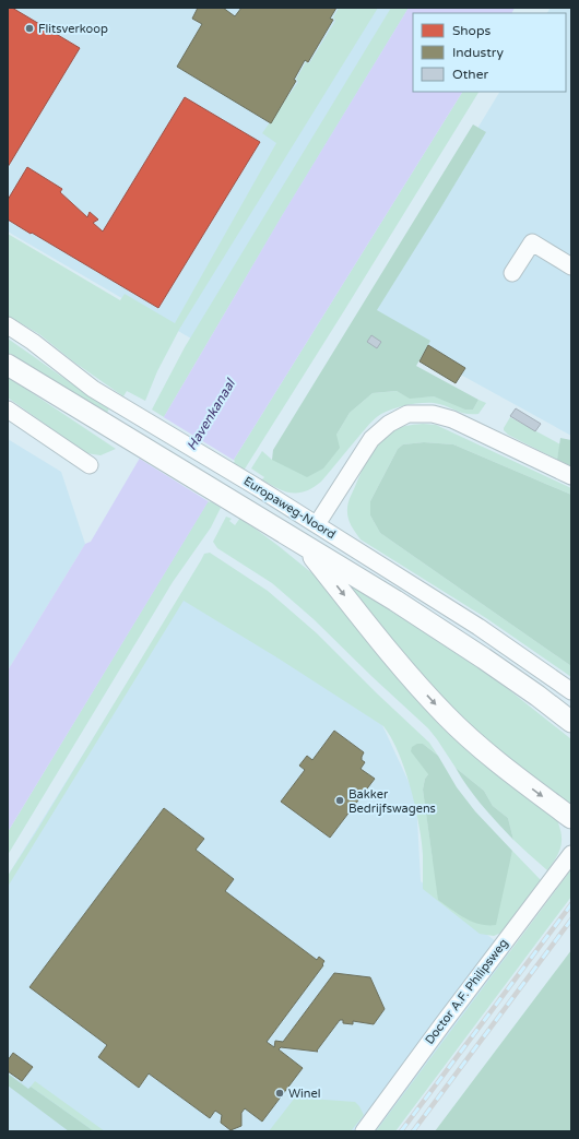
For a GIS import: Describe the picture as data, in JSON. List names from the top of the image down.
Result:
{
  "streets": {
    "main road": ["Europaweg-Noord"],
    "street": ["Doctor A.F. Philipsweg"]
  },
  "water": ["Havenkanaal"],
  "places": ["Flitsverkoop", "Bakker Bedrijfswagens", "Winel"],
  "legend": ["Shops", "Industry", "Other"]
}
